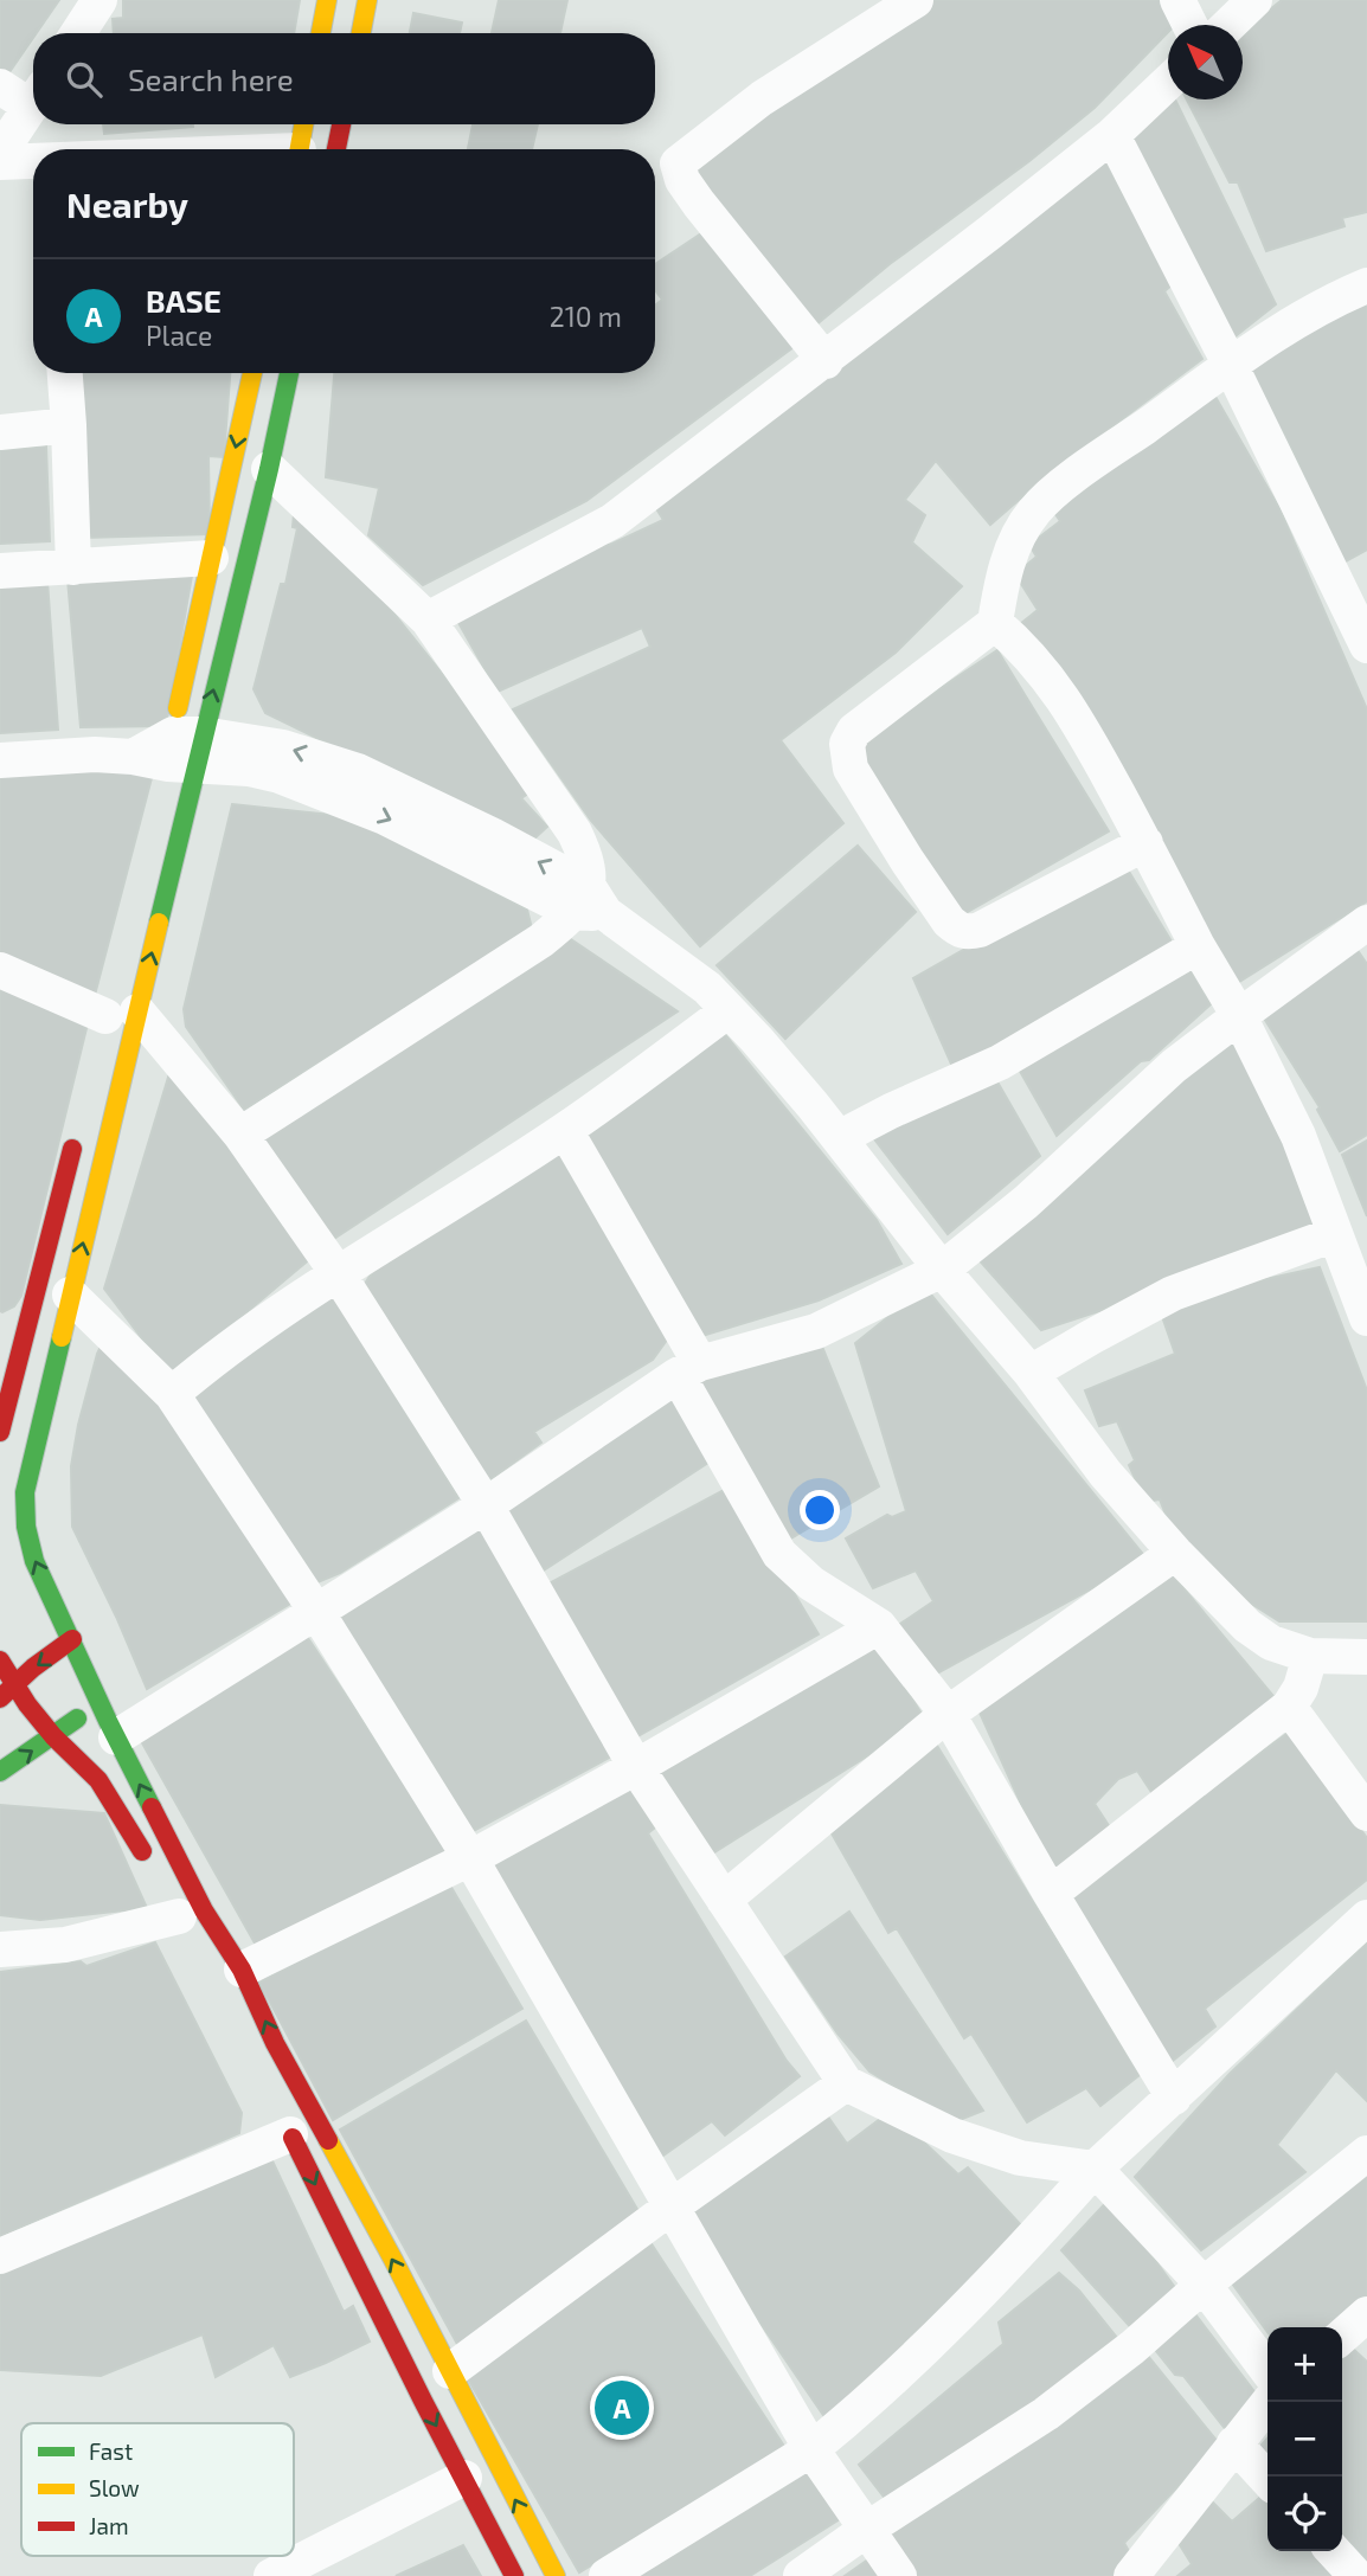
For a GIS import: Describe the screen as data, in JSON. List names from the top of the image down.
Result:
{
  "legend": ["Fast", "Slow", "Jam"],
  "north": "top left",
  "page": {
    "search": "Search here",
    "heading": "Nearby",
    "list": [
      {
        "mark": "A",
        "name": "BASE",
        "note": "Place",
        "value": "210 m"
      }
    ],
    "map_buttons": ["+", "−"],
    "pins": "A"
  }
}
